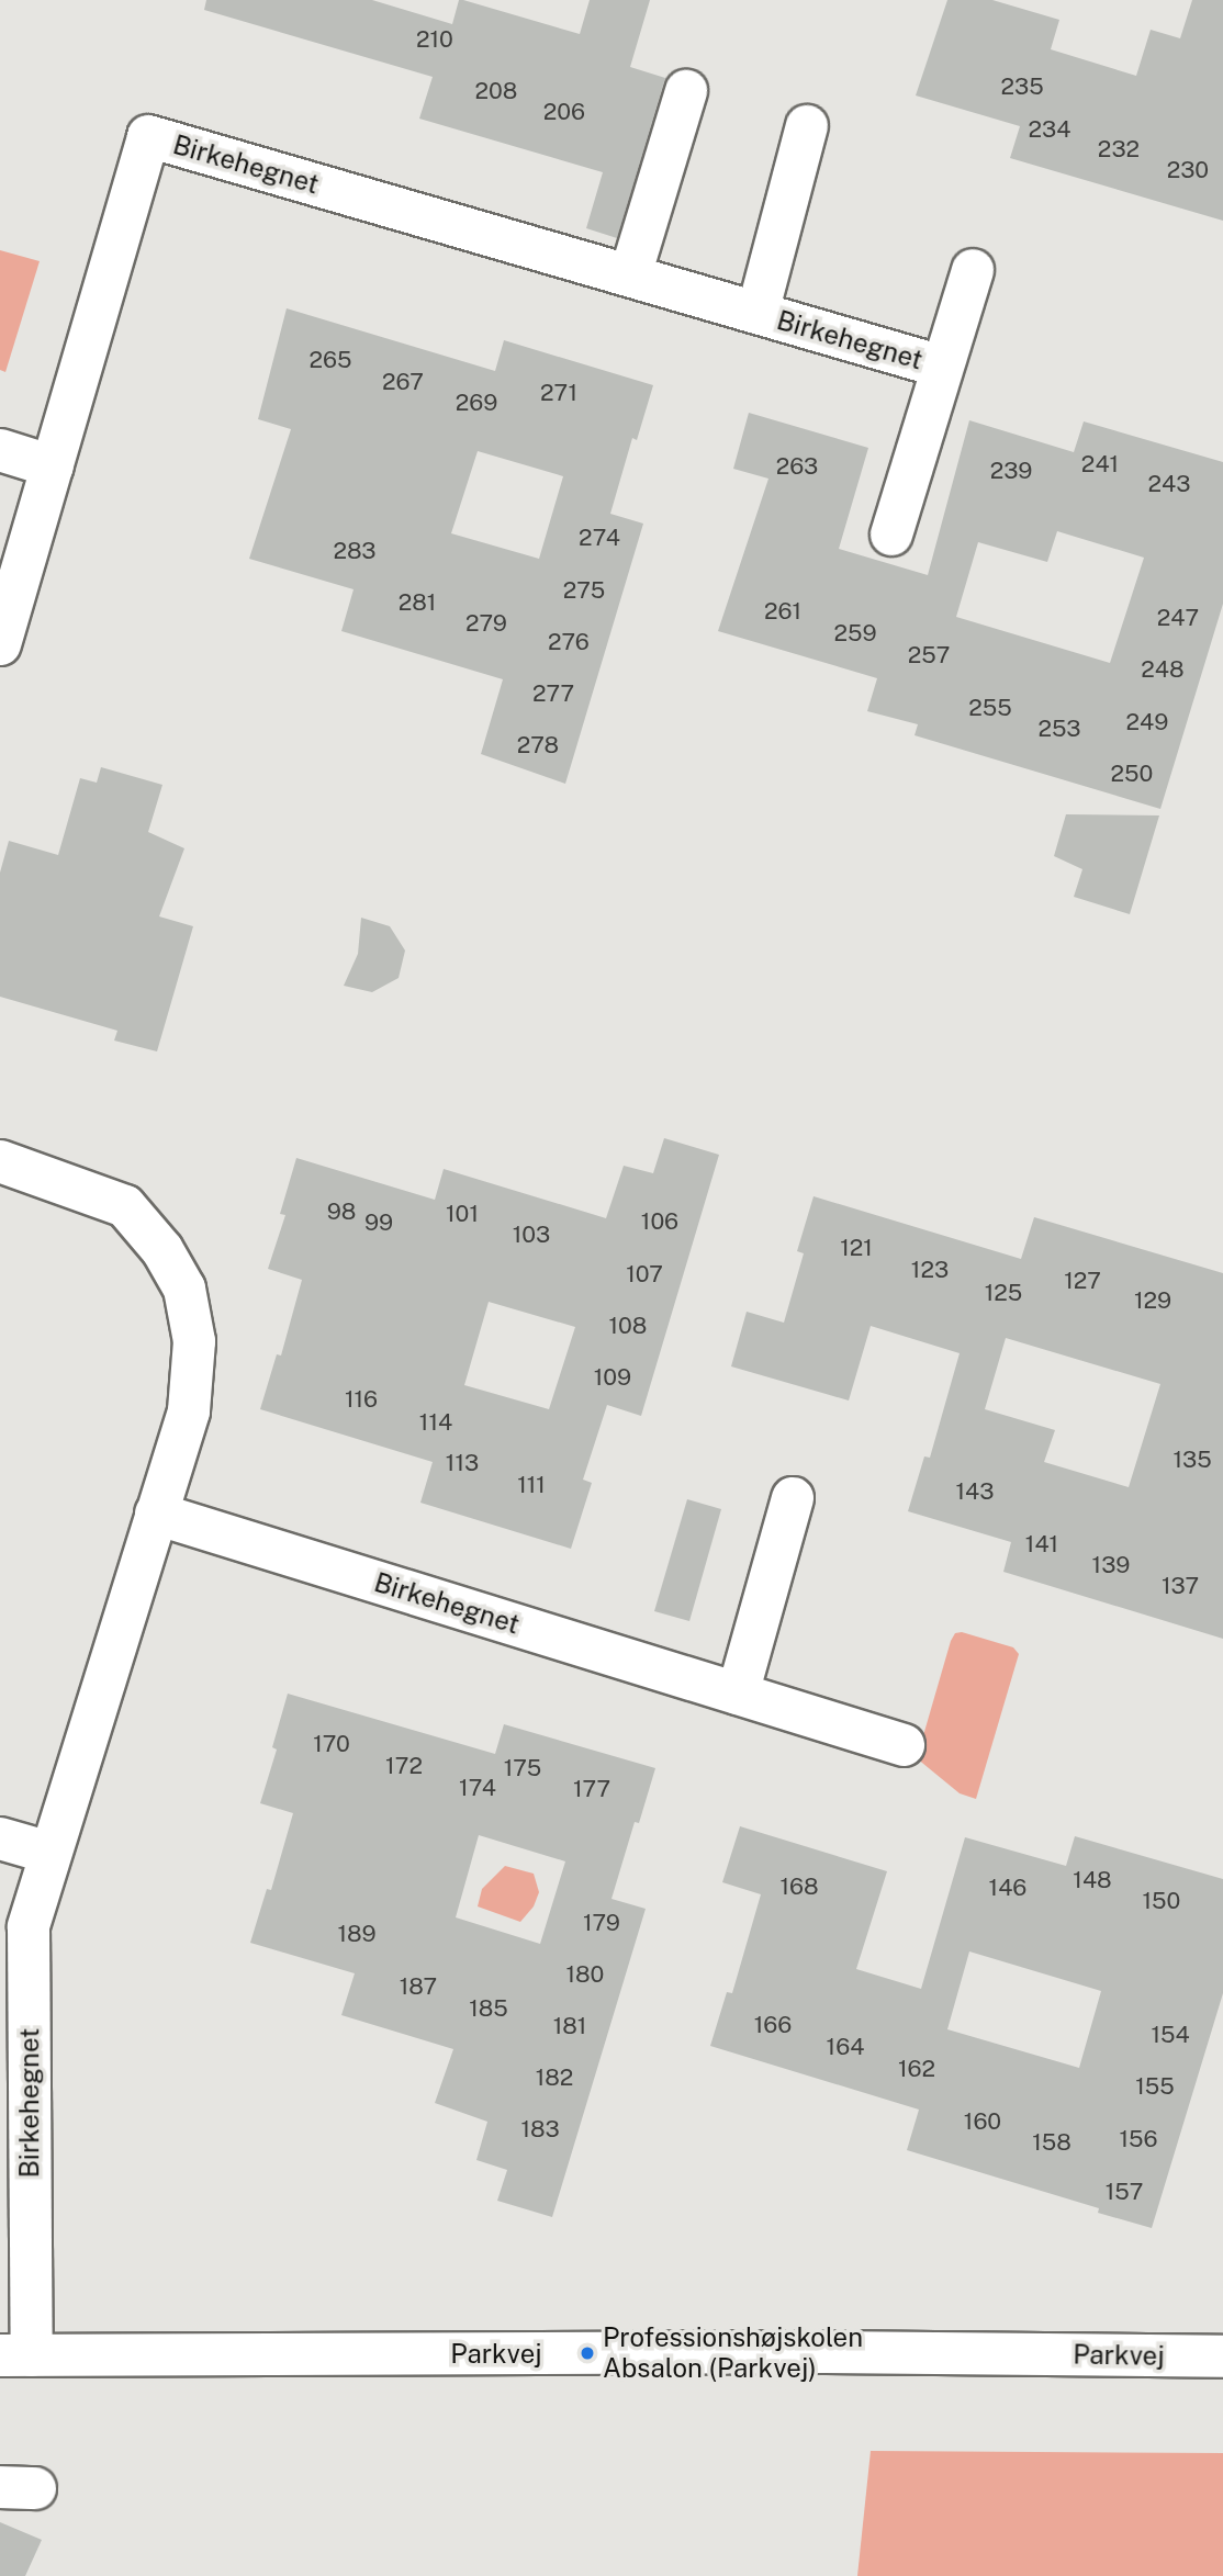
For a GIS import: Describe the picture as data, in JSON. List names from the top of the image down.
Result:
{
  "streets": {
    "street": ["Birkehegnet", "Parkvej"]
  },
  "crossings": [
    ["Birkehegnet", "Parkvej"]
  ],
  "places": ["Professionshøjskolen Absalon (Parkvej)"],
  "house_numbers": [
    "210",
    "235",
    "208",
    "206",
    "234",
    "232",
    "230",
    "265",
    "267",
    "271",
    "269",
    "241",
    "263",
    "239",
    "243",
    "274",
    "283",
    "275",
    "281",
    "261",
    "247",
    "279",
    "259",
    "276",
    "257",
    "248",
    "277",
    "255",
    "249",
    "253",
    "278",
    "250",
    "98",
    "101",
    "106",
    "99",
    "103",
    "121",
    "123",
    "107",
    "127",
    "125",
    "129",
    "108",
    "109",
    "116",
    "114",
    "135",
    "113",
    "111",
    "143",
    "141",
    "139",
    "137",
    "170",
    "172",
    "175",
    "174",
    "177",
    "148",
    "168",
    "146",
    "150",
    "179",
    "189",
    "180",
    "187",
    "185",
    "166",
    "181",
    "154",
    "164",
    "162",
    "182",
    "155",
    "160",
    "183",
    "156",
    "158",
    "157"
  ]
}
